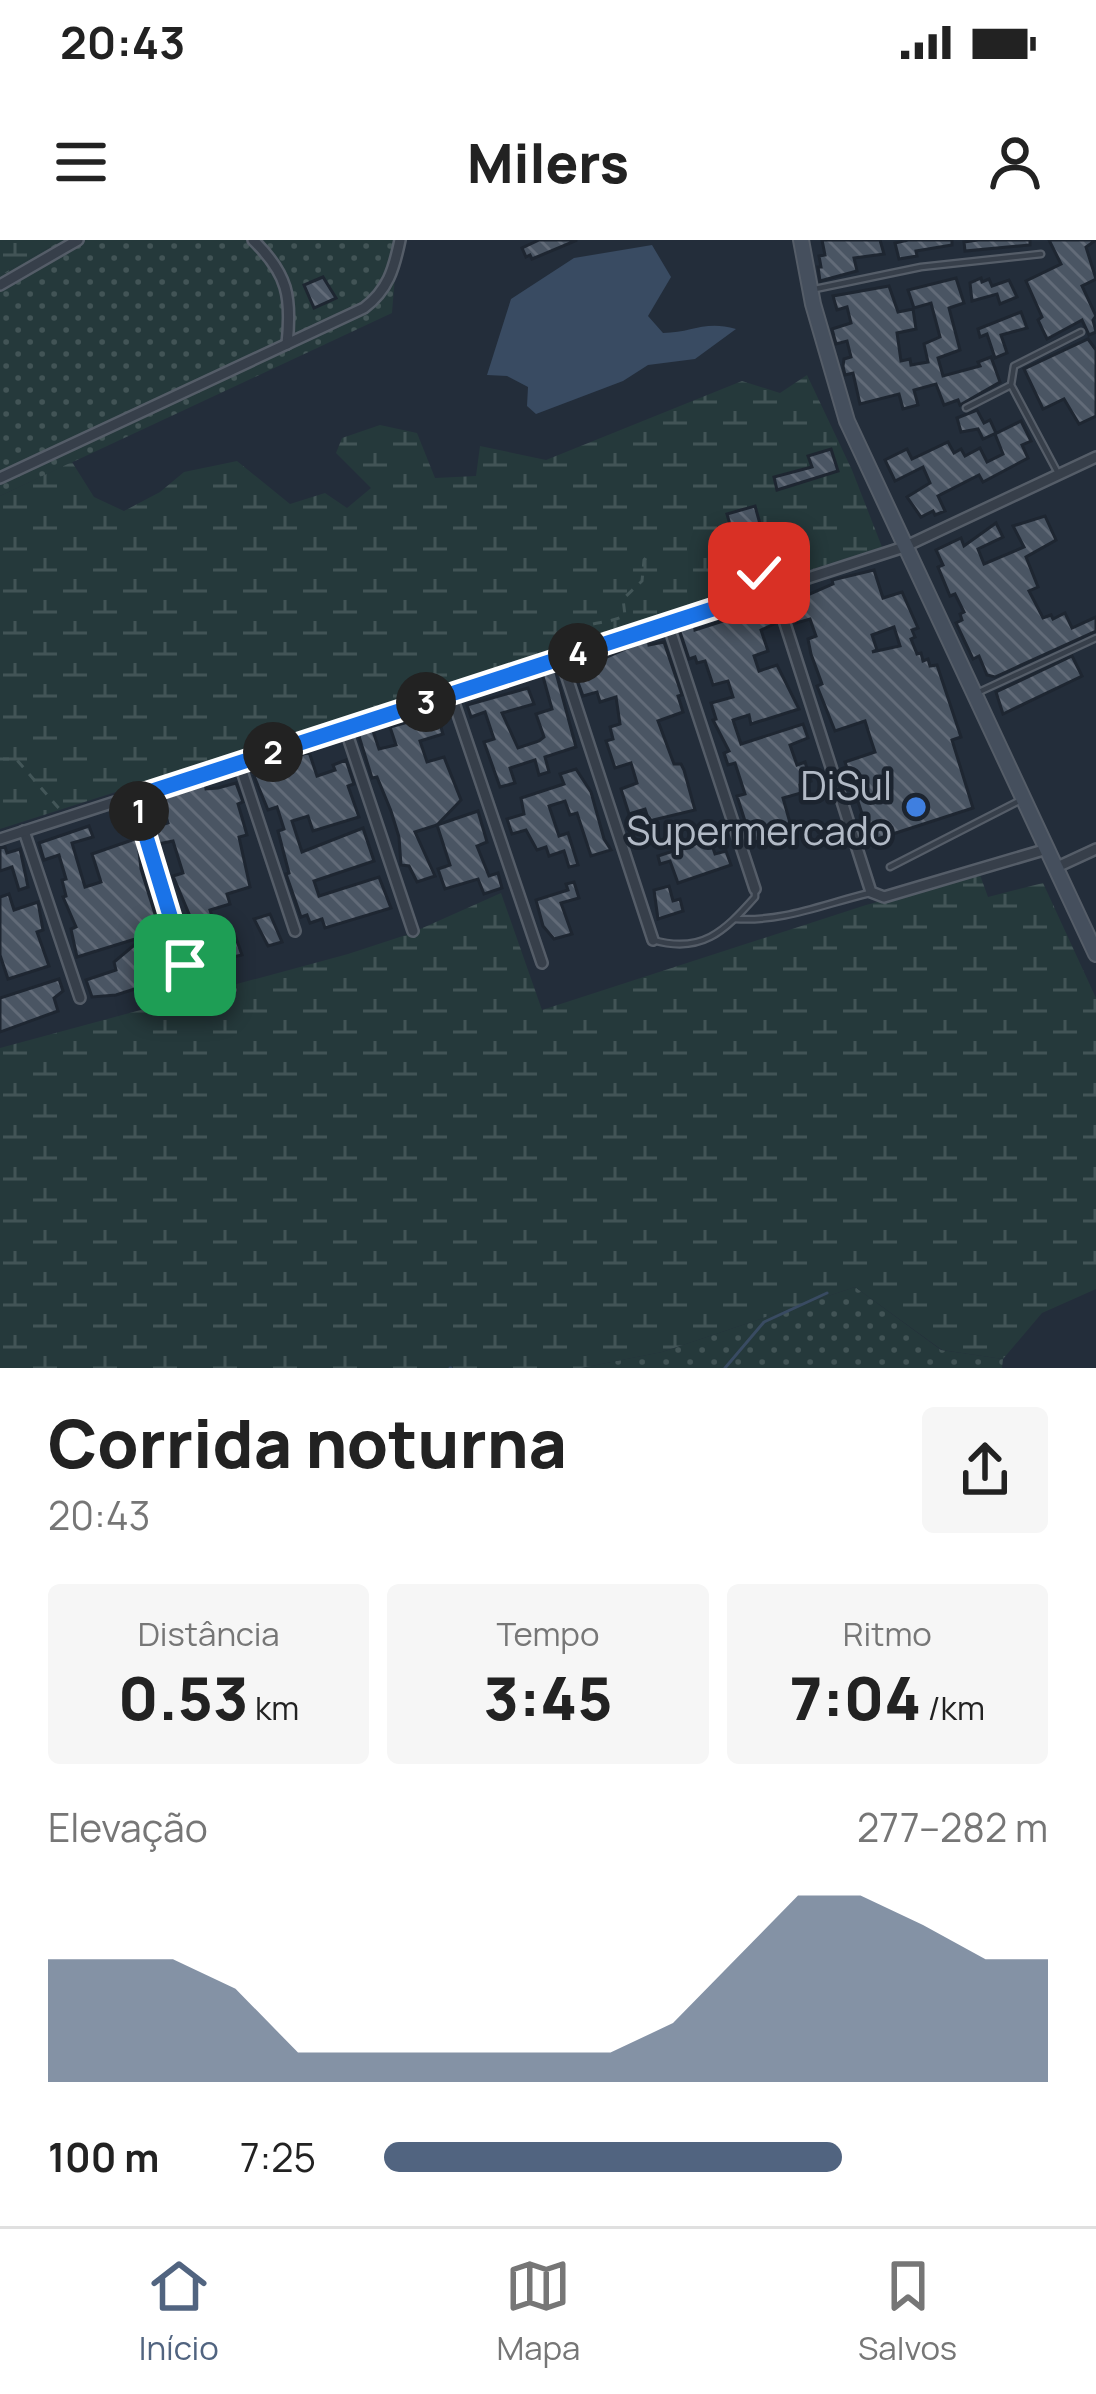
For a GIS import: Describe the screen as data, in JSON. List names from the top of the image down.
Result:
{
  "places": ["DiSul Supermercado"],
  "page": {
    "status": "20:43",
    "header": "Milers",
    "pins": [
      "4",
      "3",
      "2",
      "1"
    ],
    "heading": ["Corrida noturna", "20:43"],
    "stats": [
      ["Distância", "0.53 km"],
      ["Tempo", "3:45"],
      ["Ritmo", "7:04 /km"]
    ],
    "chart": ["Elevação", "277–282 m"],
    "list": [
      {
        "name": "100 m",
        "note": "7:25"
      }
    ],
    "tabs": ["Início", "Mapa", "Salvos"]
  }
}
